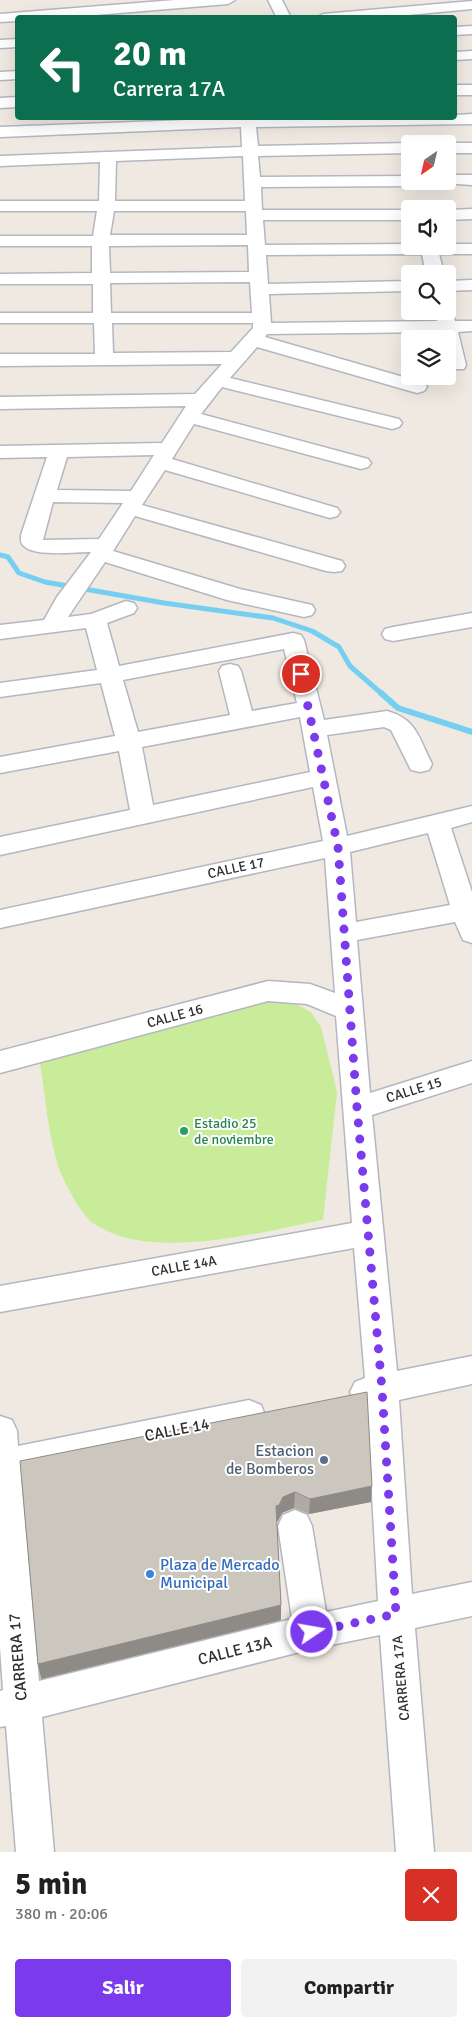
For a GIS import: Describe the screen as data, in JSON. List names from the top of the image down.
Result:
{
  "streets": {
    "street": [
      "CALLE 17",
      "CALLE 16",
      "CALLE 15",
      "CALLE 14A",
      "CALLE 14",
      "CALLE 13A",
      "CARRERA 17",
      "CARRERA 17A"
    ]
  },
  "crossings": [
    ["CALLE 17", "CARRERA 17A"],
    ["CALLE 16", "CARRERA 17A"],
    ["CALLE 15", "CARRERA 17A"],
    ["CALLE 14A", "CARRERA 17A"],
    ["CALLE 14", "CARRERA 17"],
    ["CALLE 13A", "CARRERA 17"],
    ["CALLE 13A", "CARRERA 17A"]
  ],
  "places": ["Estadio 25 de noviembre", "Estacion de Bomberos", "Plaza de Mercado Municipal"],
  "north": "bottom left",
  "page": {
    "turn": ["20 m", "Carrera 17A"],
    "heading": ["5 min", "380 m · 20:06"],
    "buttons": ["Salir", "Compartir"]
  }
}
